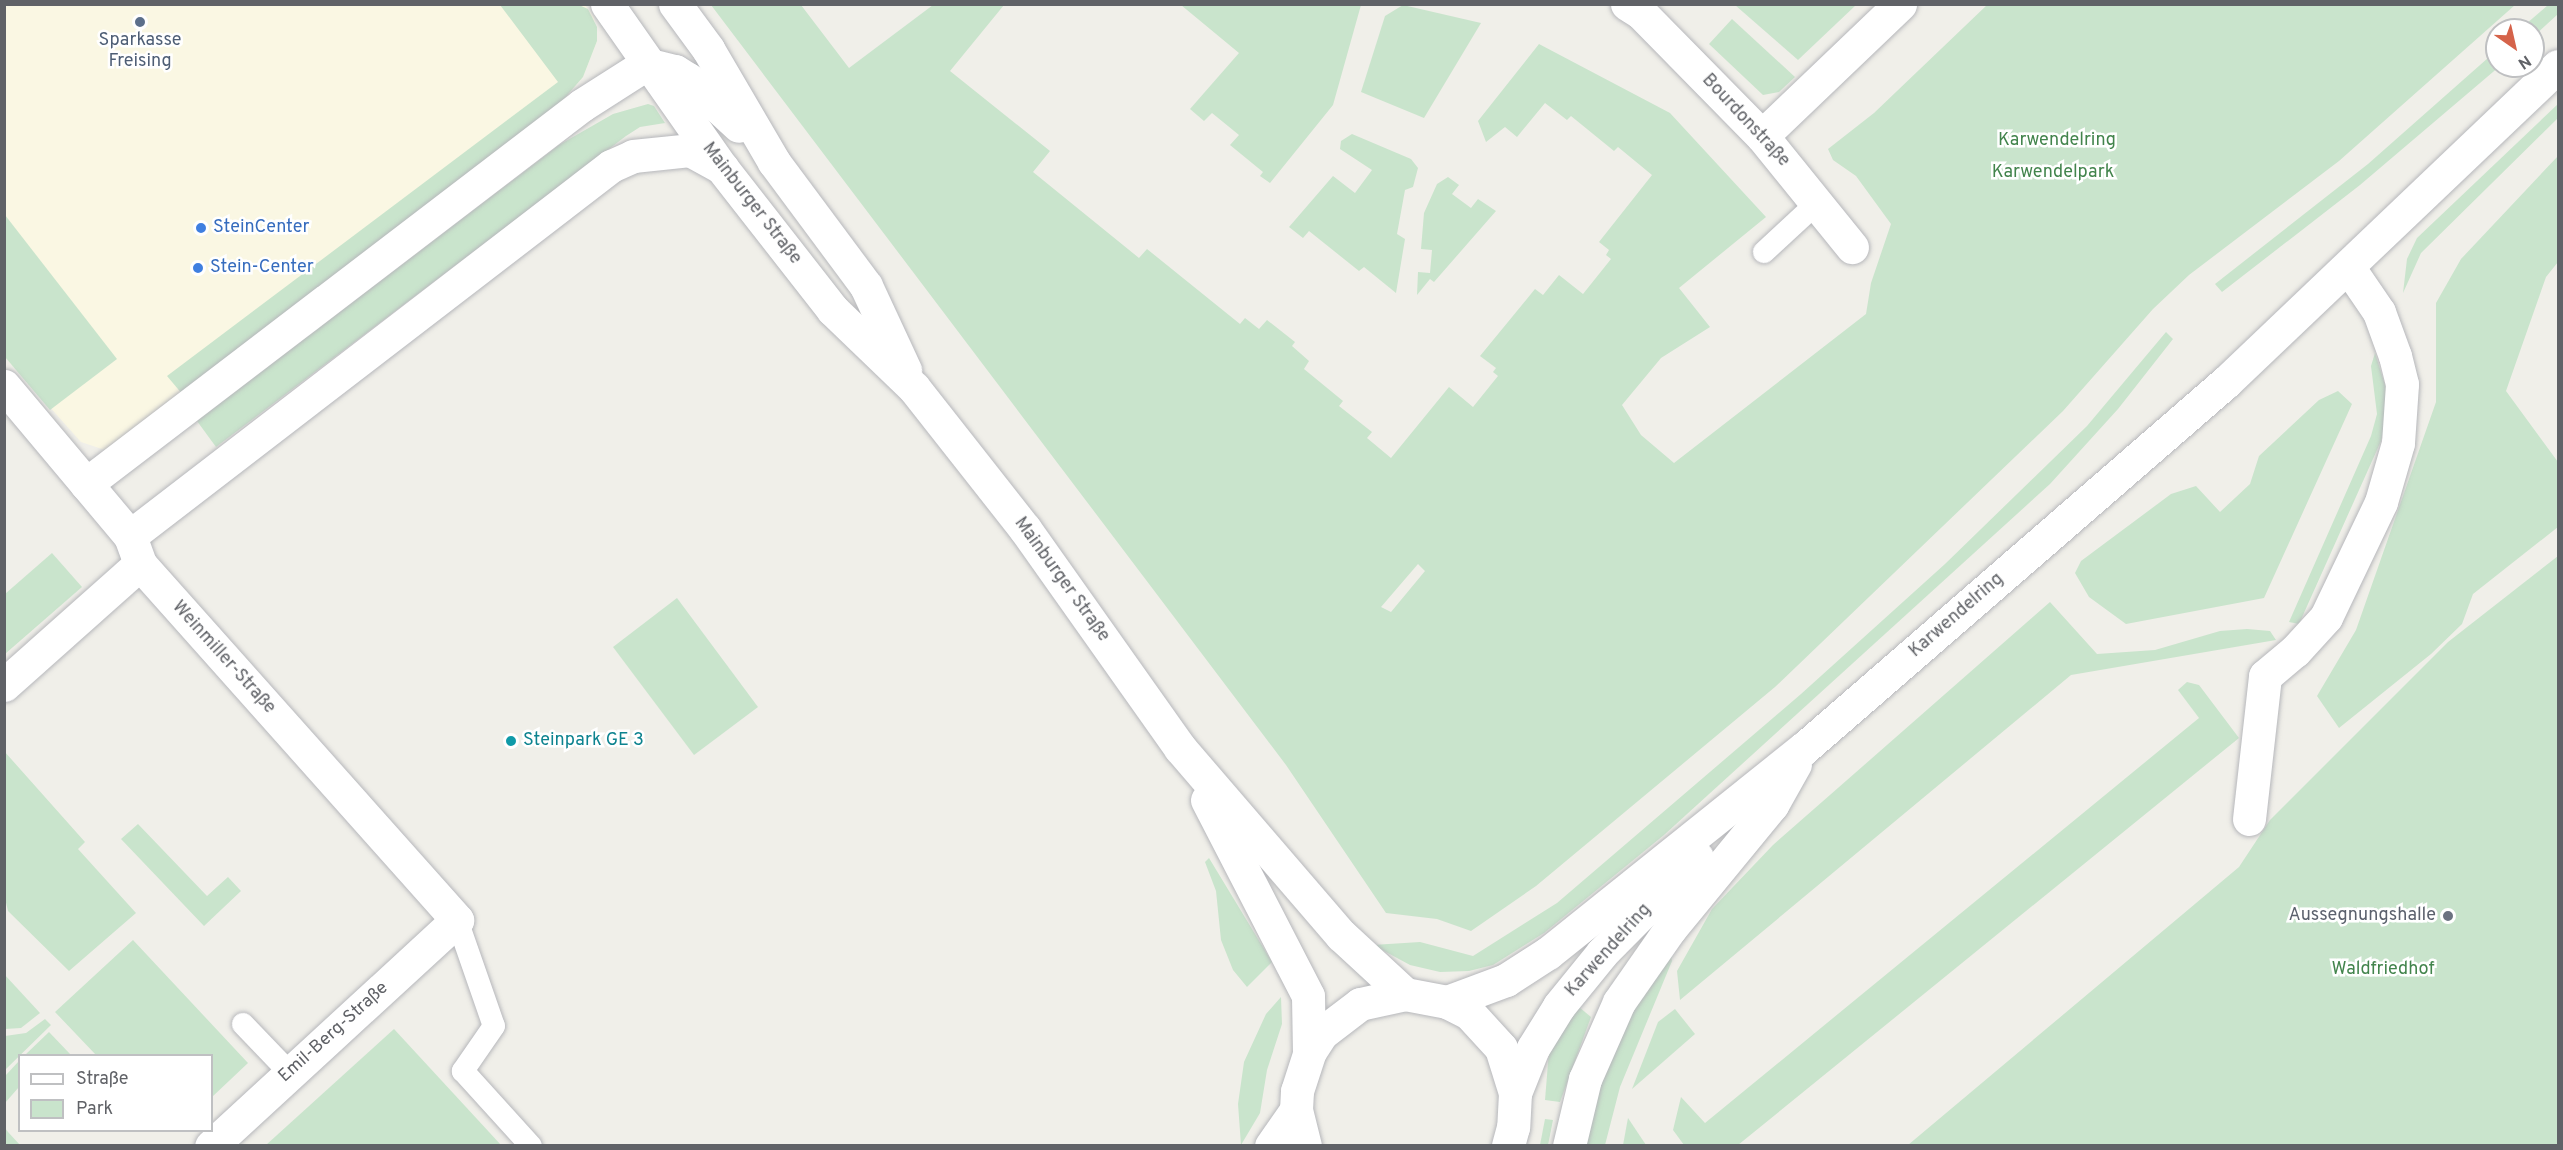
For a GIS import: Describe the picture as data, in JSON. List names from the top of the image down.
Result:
{
  "streets": {
    "main road": [
      "Bourdonstraße",
      "Mainburger Straße",
      "Karwendelring",
      "Weinmiller-Straße",
      "Emil-Berg-Straße"
    ]
  },
  "crossings": [
    ["Mainburger Straße", "Karwendelring"],
    ["Weinmiller-Straße", "Emil-Berg-Straße"]
  ],
  "parks": ["Karwendelring", "Karwendelpark", "Waldfriedhof"],
  "places": [
    "Sparkasse Freising",
    "SteinCenter",
    "Stein-Center",
    "Steinpark GE 3",
    "Aussegnungshalle"
  ],
  "legend": ["Straße", "Park"],
  "north": "bottom right"
}
